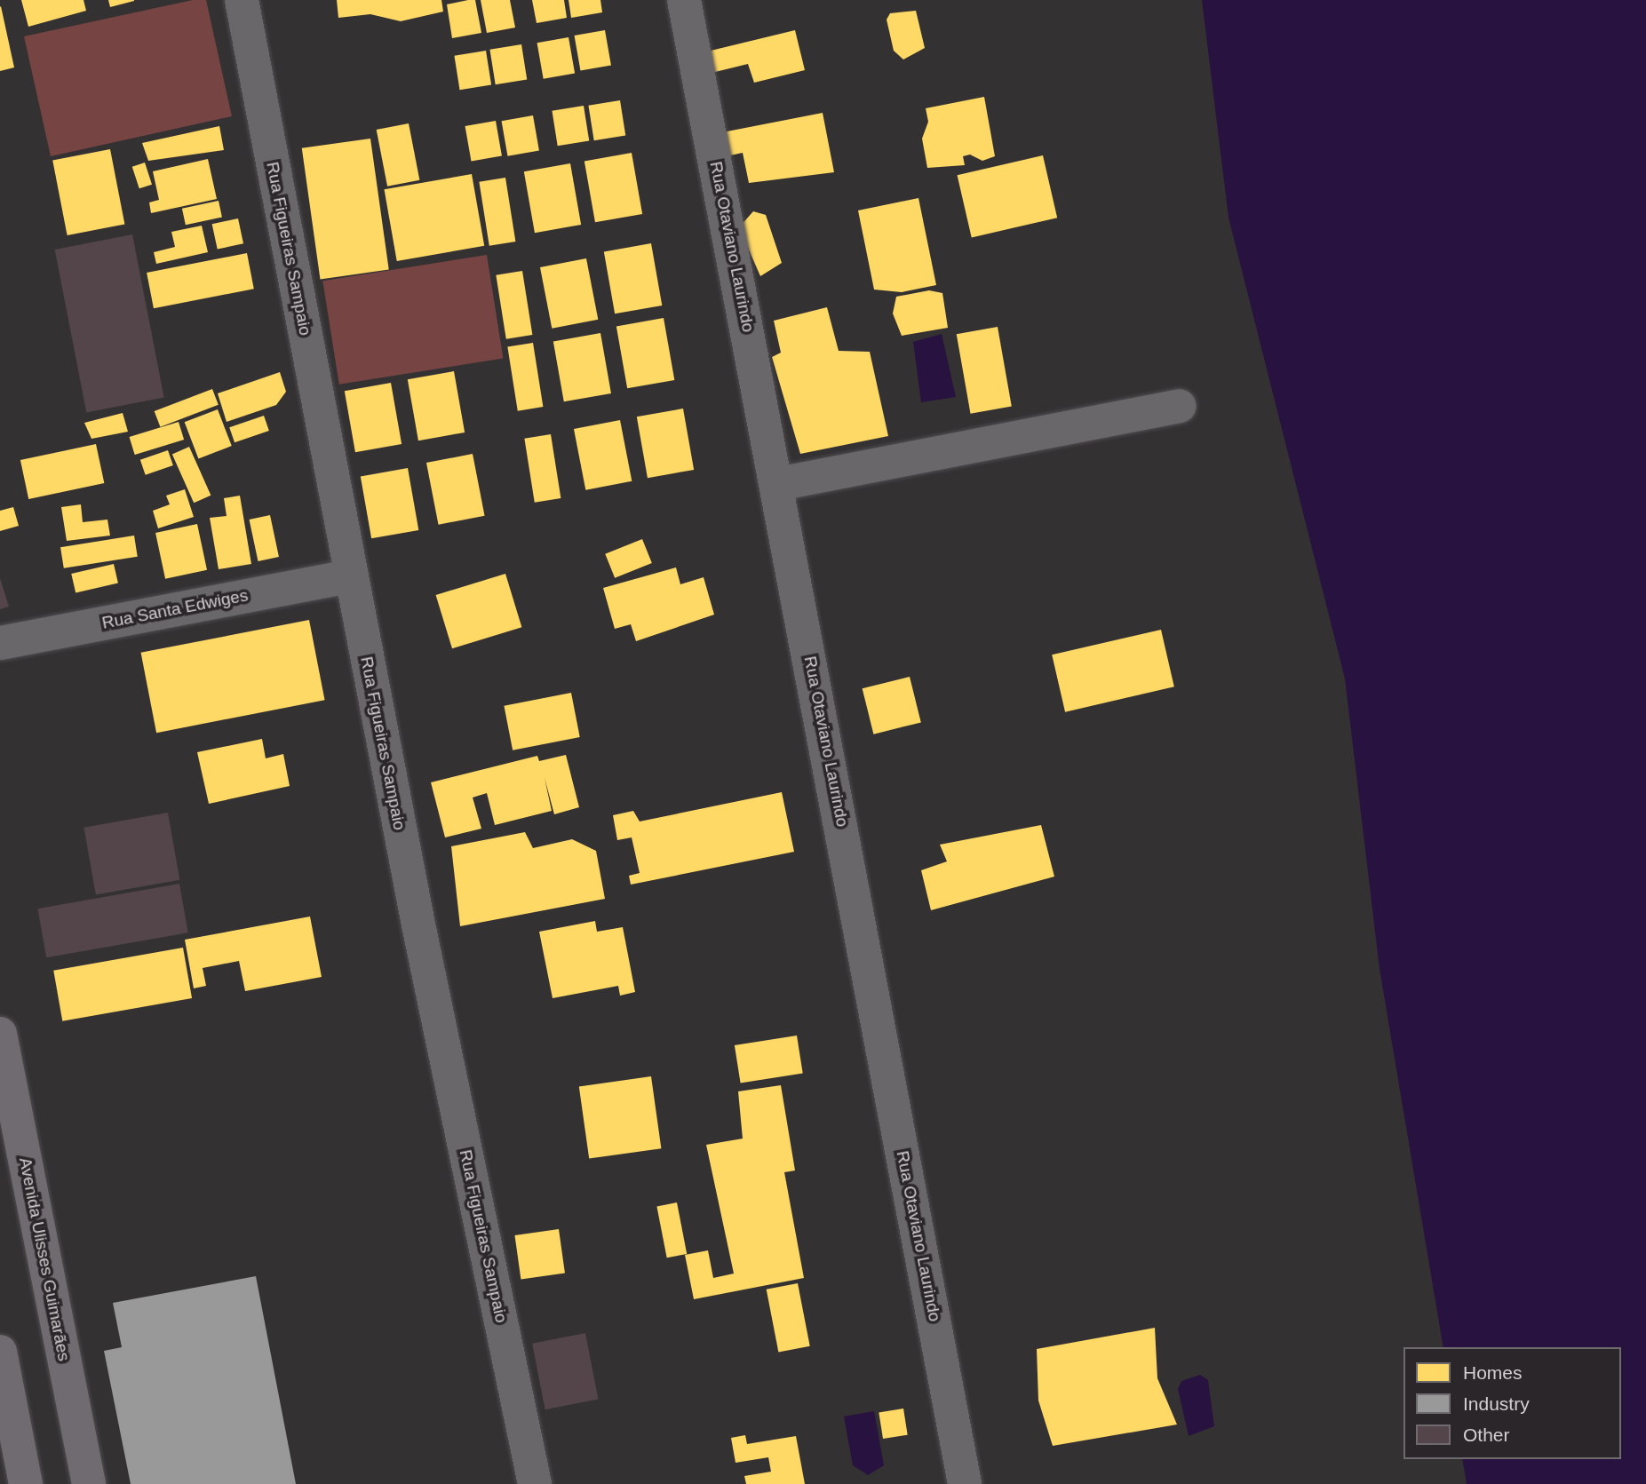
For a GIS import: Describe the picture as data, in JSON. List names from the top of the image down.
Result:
{
  "streets": {
    "main road": ["Avenida Ulisses Guimarães"],
    "street": ["Rua Otaviano Laurindo", "Rua Figueiras Sampaio", "Rua Santa Edwiges"]
  },
  "crossings": [
    ["Rua Figueiras Sampaio", "Rua Santa Edwiges"]
  ],
  "legend": ["Homes", "Industry", "Other"]
}
